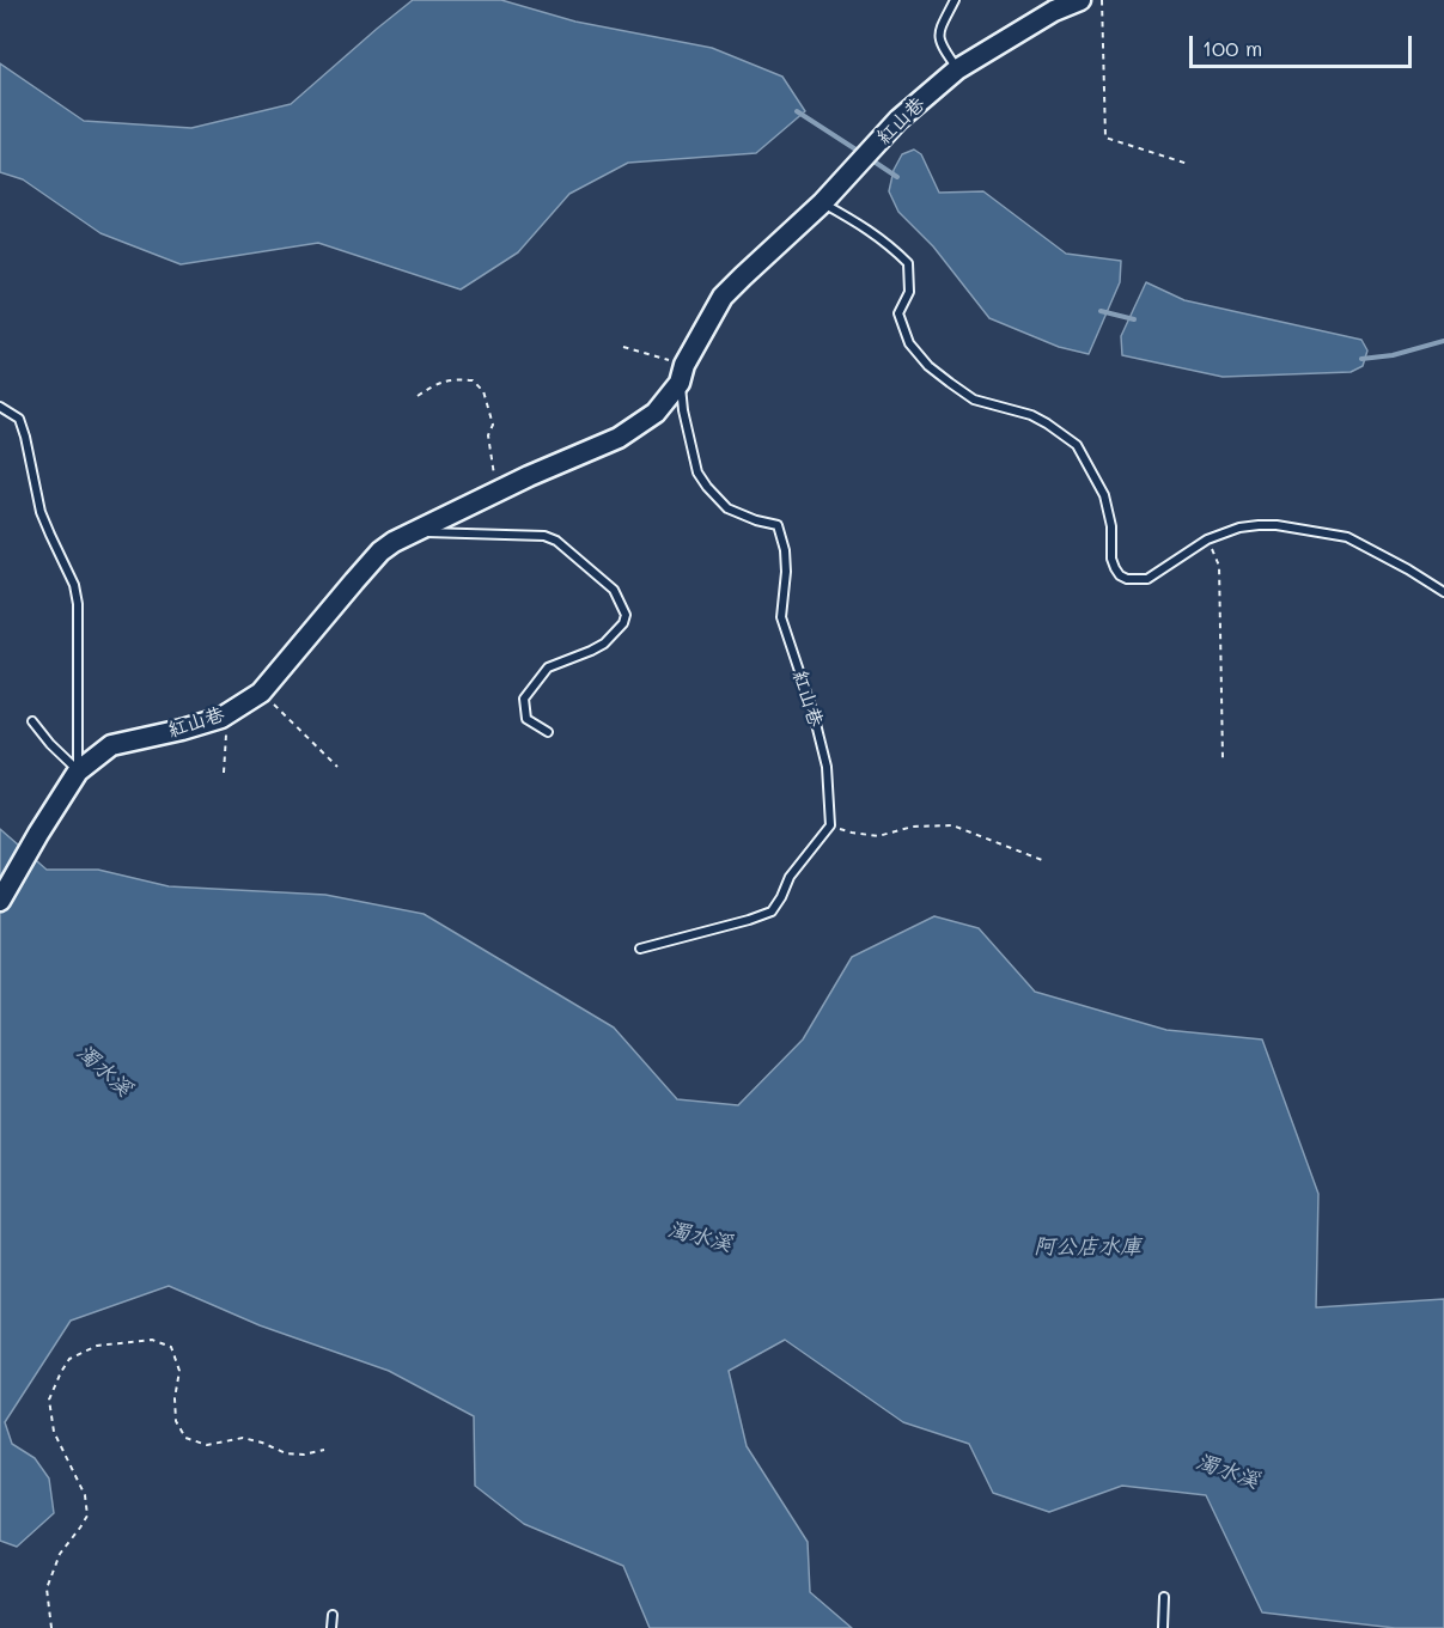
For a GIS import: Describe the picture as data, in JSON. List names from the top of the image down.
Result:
{
  "streets": {
    "street": ["紅山巷"]
  },
  "water": ["濁水溪", "阿公店水庫"],
  "scale_bar": "100 m"
}
